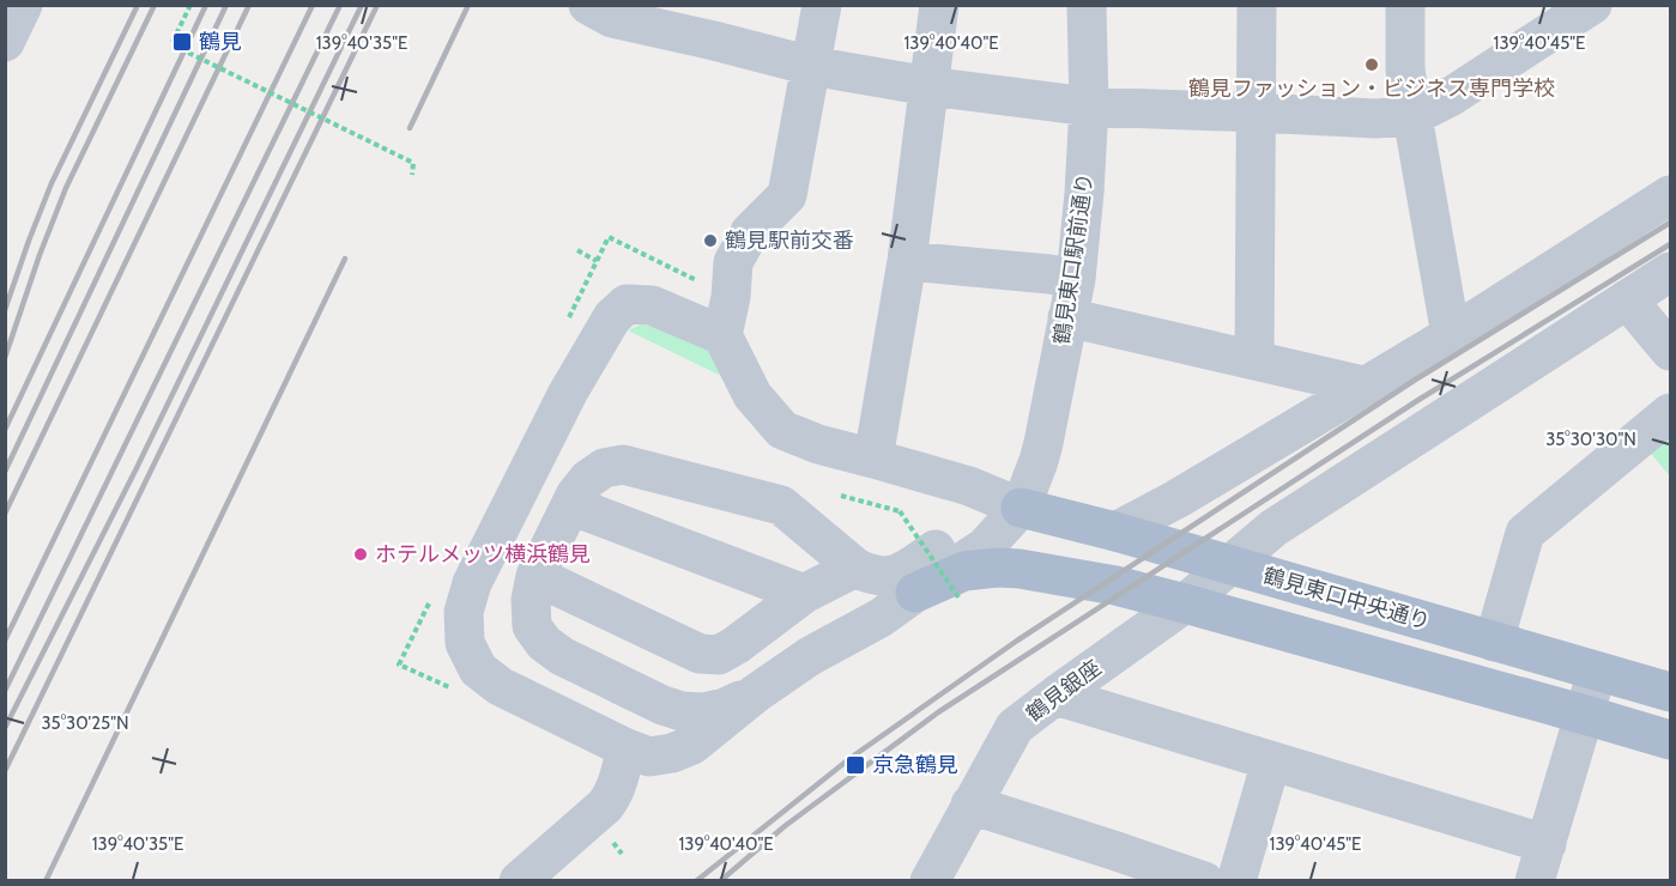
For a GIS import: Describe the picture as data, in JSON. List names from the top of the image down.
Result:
{
  "streets": {
    "main road": ["鶴見東口中央通り"],
    "street": ["鶴見東口駅前通り", "鶴見銀座"]
  },
  "crossings": [
    ["鶴見東口駅前通り", "鶴見東口中央通り"],
    ["鶴見東口中央通り", "鶴見銀座"]
  ],
  "places": {
    "transit": ["鶴見", "京急鶴見"],
    "other": ["鶴見ファッション・ビジネス専門学校", "鶴見駅前交番", "ホテルメッツ横浜鶴見"]
  },
  "coordinates": [
    "139°40'35\"E",
    "139°40'40\"E",
    "139°40'45\"E",
    "35°30'30\"N",
    "35°30'25\"N"
  ]
}
